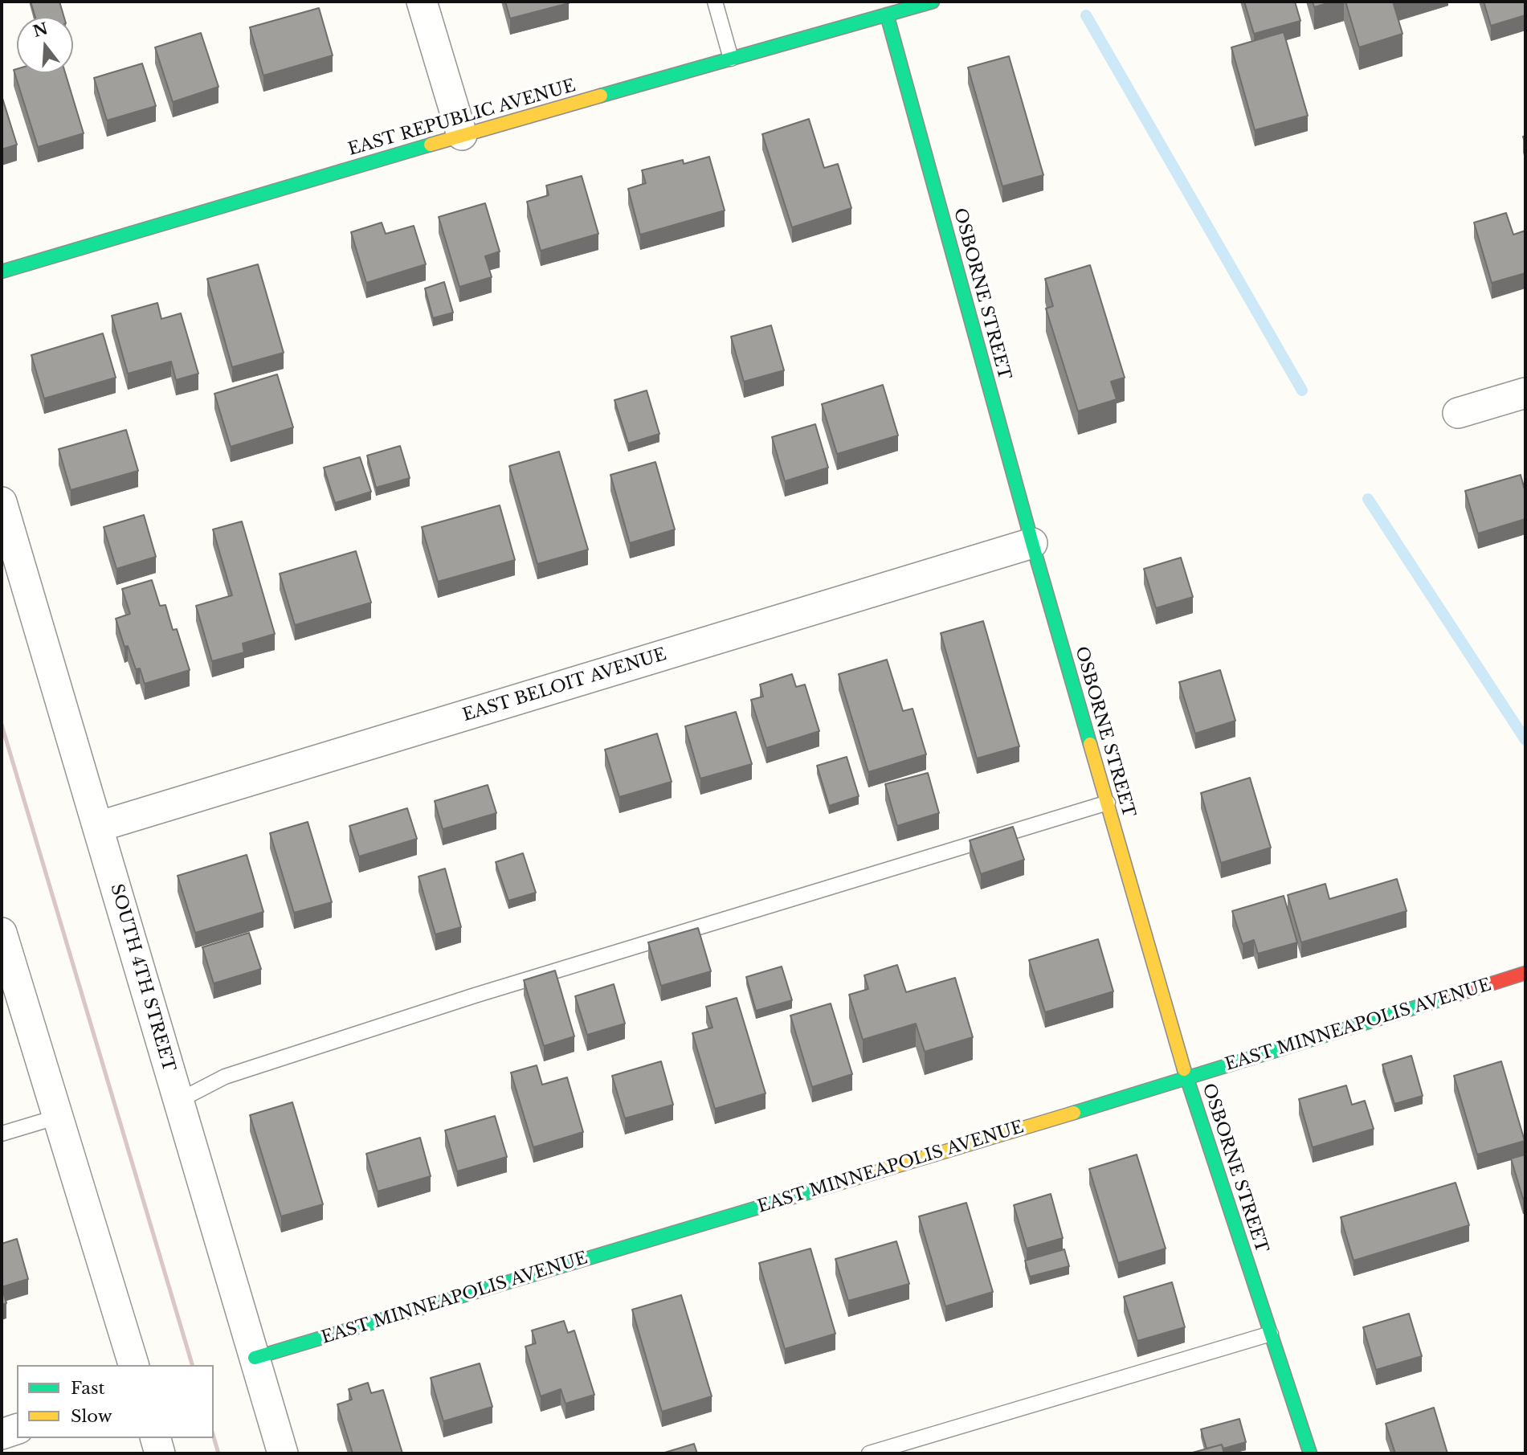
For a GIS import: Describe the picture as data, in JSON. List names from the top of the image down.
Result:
{
  "streets": {
    "street": [
      "EAST REPUBLIC AVENUE",
      "OSBORNE STREET",
      "EAST BELOIT AVENUE",
      "SOUTH 4TH STREET",
      "EAST MINNEAPOLIS AVENUE"
    ]
  },
  "crossings": [
    ["EAST REPUBLIC AVENUE", "OSBORNE STREET"],
    ["OSBORNE STREET", "EAST BELOIT AVENUE"],
    ["OSBORNE STREET", "EAST MINNEAPOLIS AVENUE"],
    ["EAST BELOIT AVENUE", "SOUTH 4TH STREET"],
    ["SOUTH 4TH STREET", "EAST MINNEAPOLIS AVENUE"]
  ],
  "legend": ["Fast", "Slow"],
  "north": "top"
}
